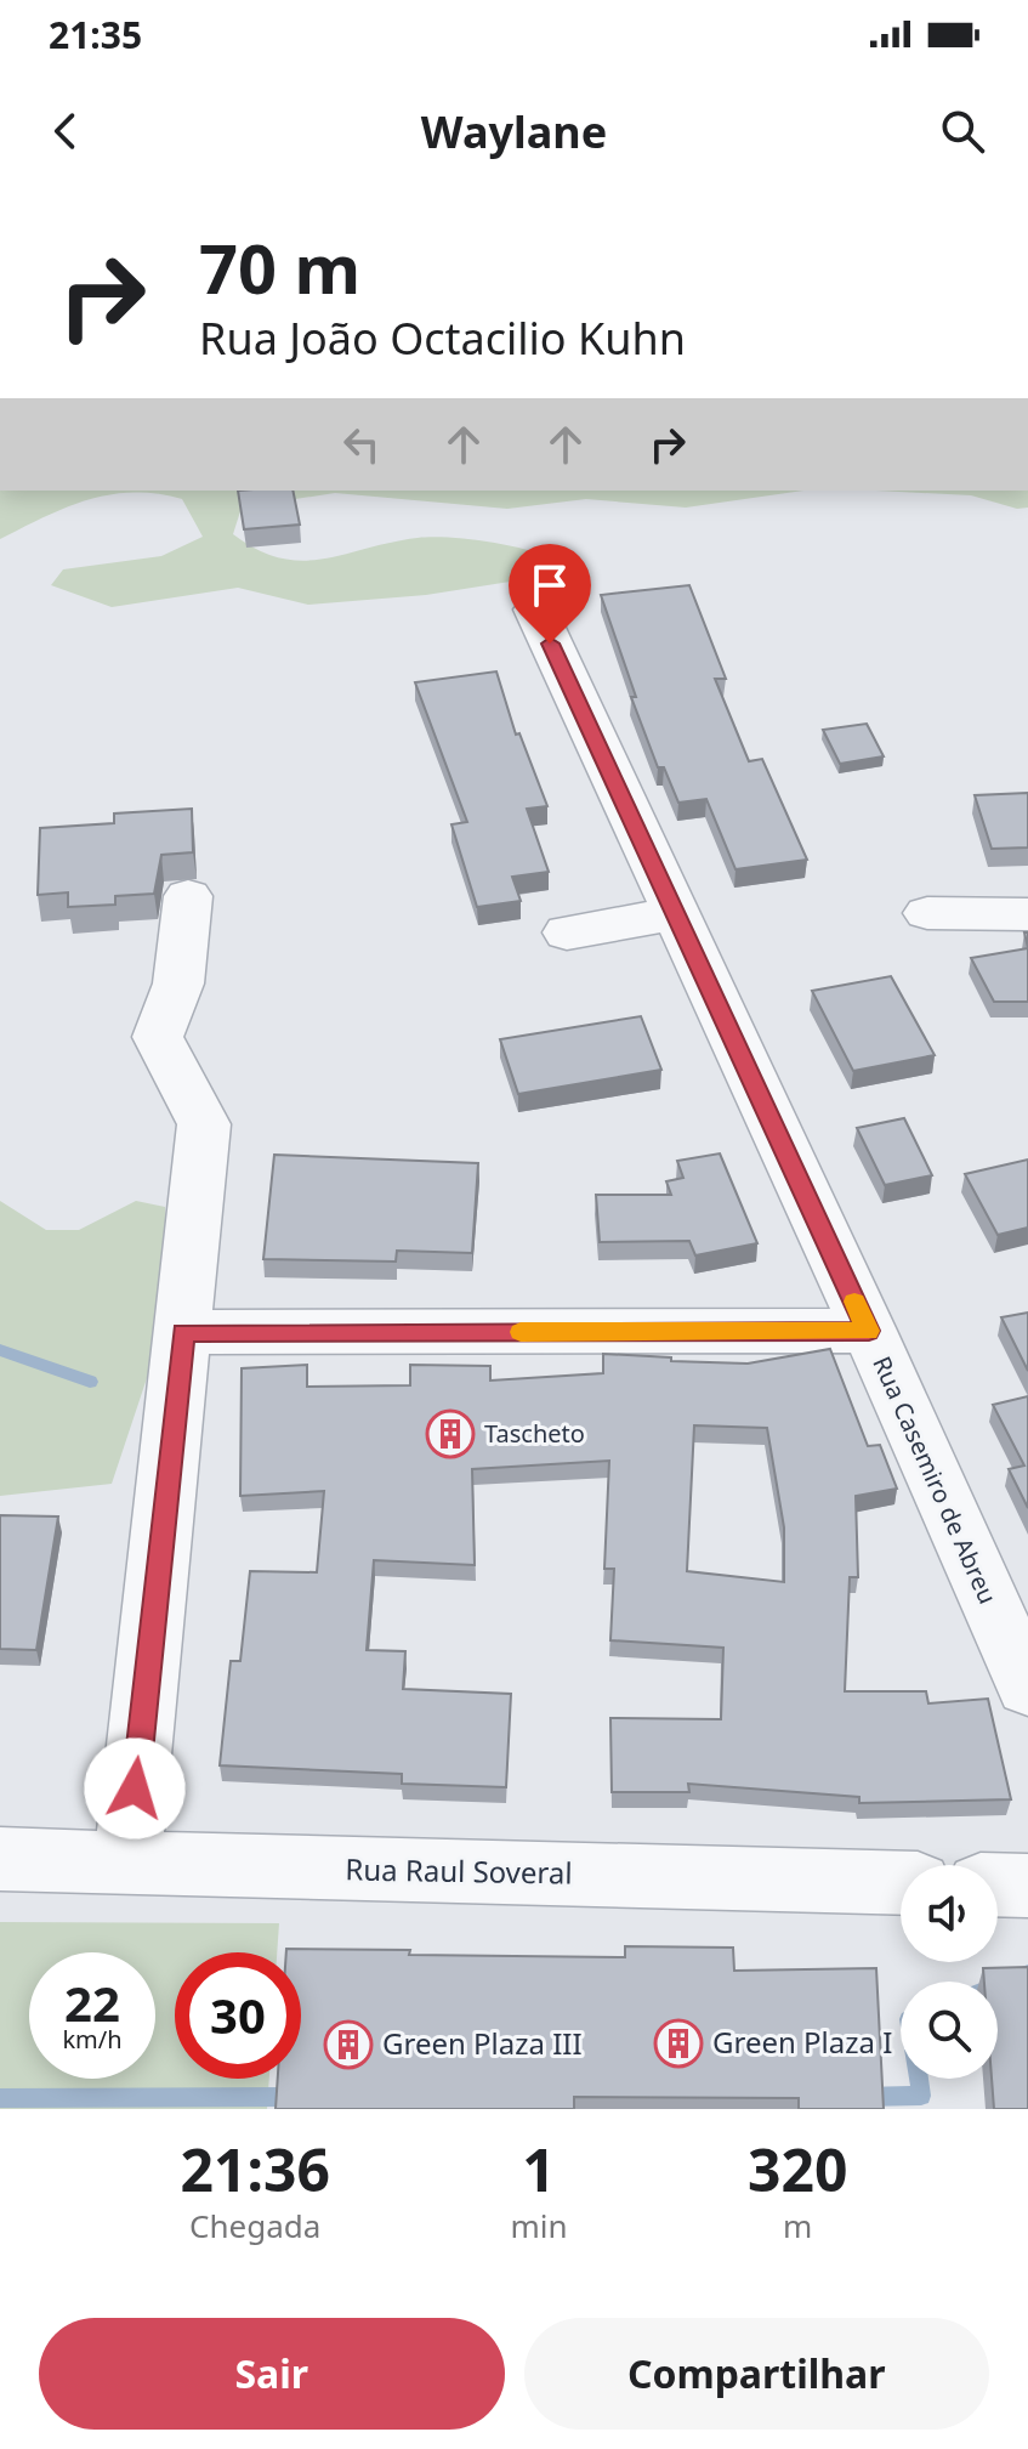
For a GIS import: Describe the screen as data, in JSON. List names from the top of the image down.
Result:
{
  "streets": {
    "street": ["Rua Casemiro de Abreu", "Rua Raul Soveral"]
  },
  "places": {
    "building": ["Tascheto", "Green Plaza I", "Green Plaza III"]
  },
  "page": {
    "status": "21:35",
    "header": "Waylane",
    "turn": ["70 m", "Rua João Octacilio Kuhn"],
    "speed": "22 km/h",
    "limit": "30",
    "eta": [
      "21:36",
      "Chegada",
      "1",
      "min",
      "320",
      "m"
    ],
    "buttons": ["Sair", "Compartilhar"]
  }
}
